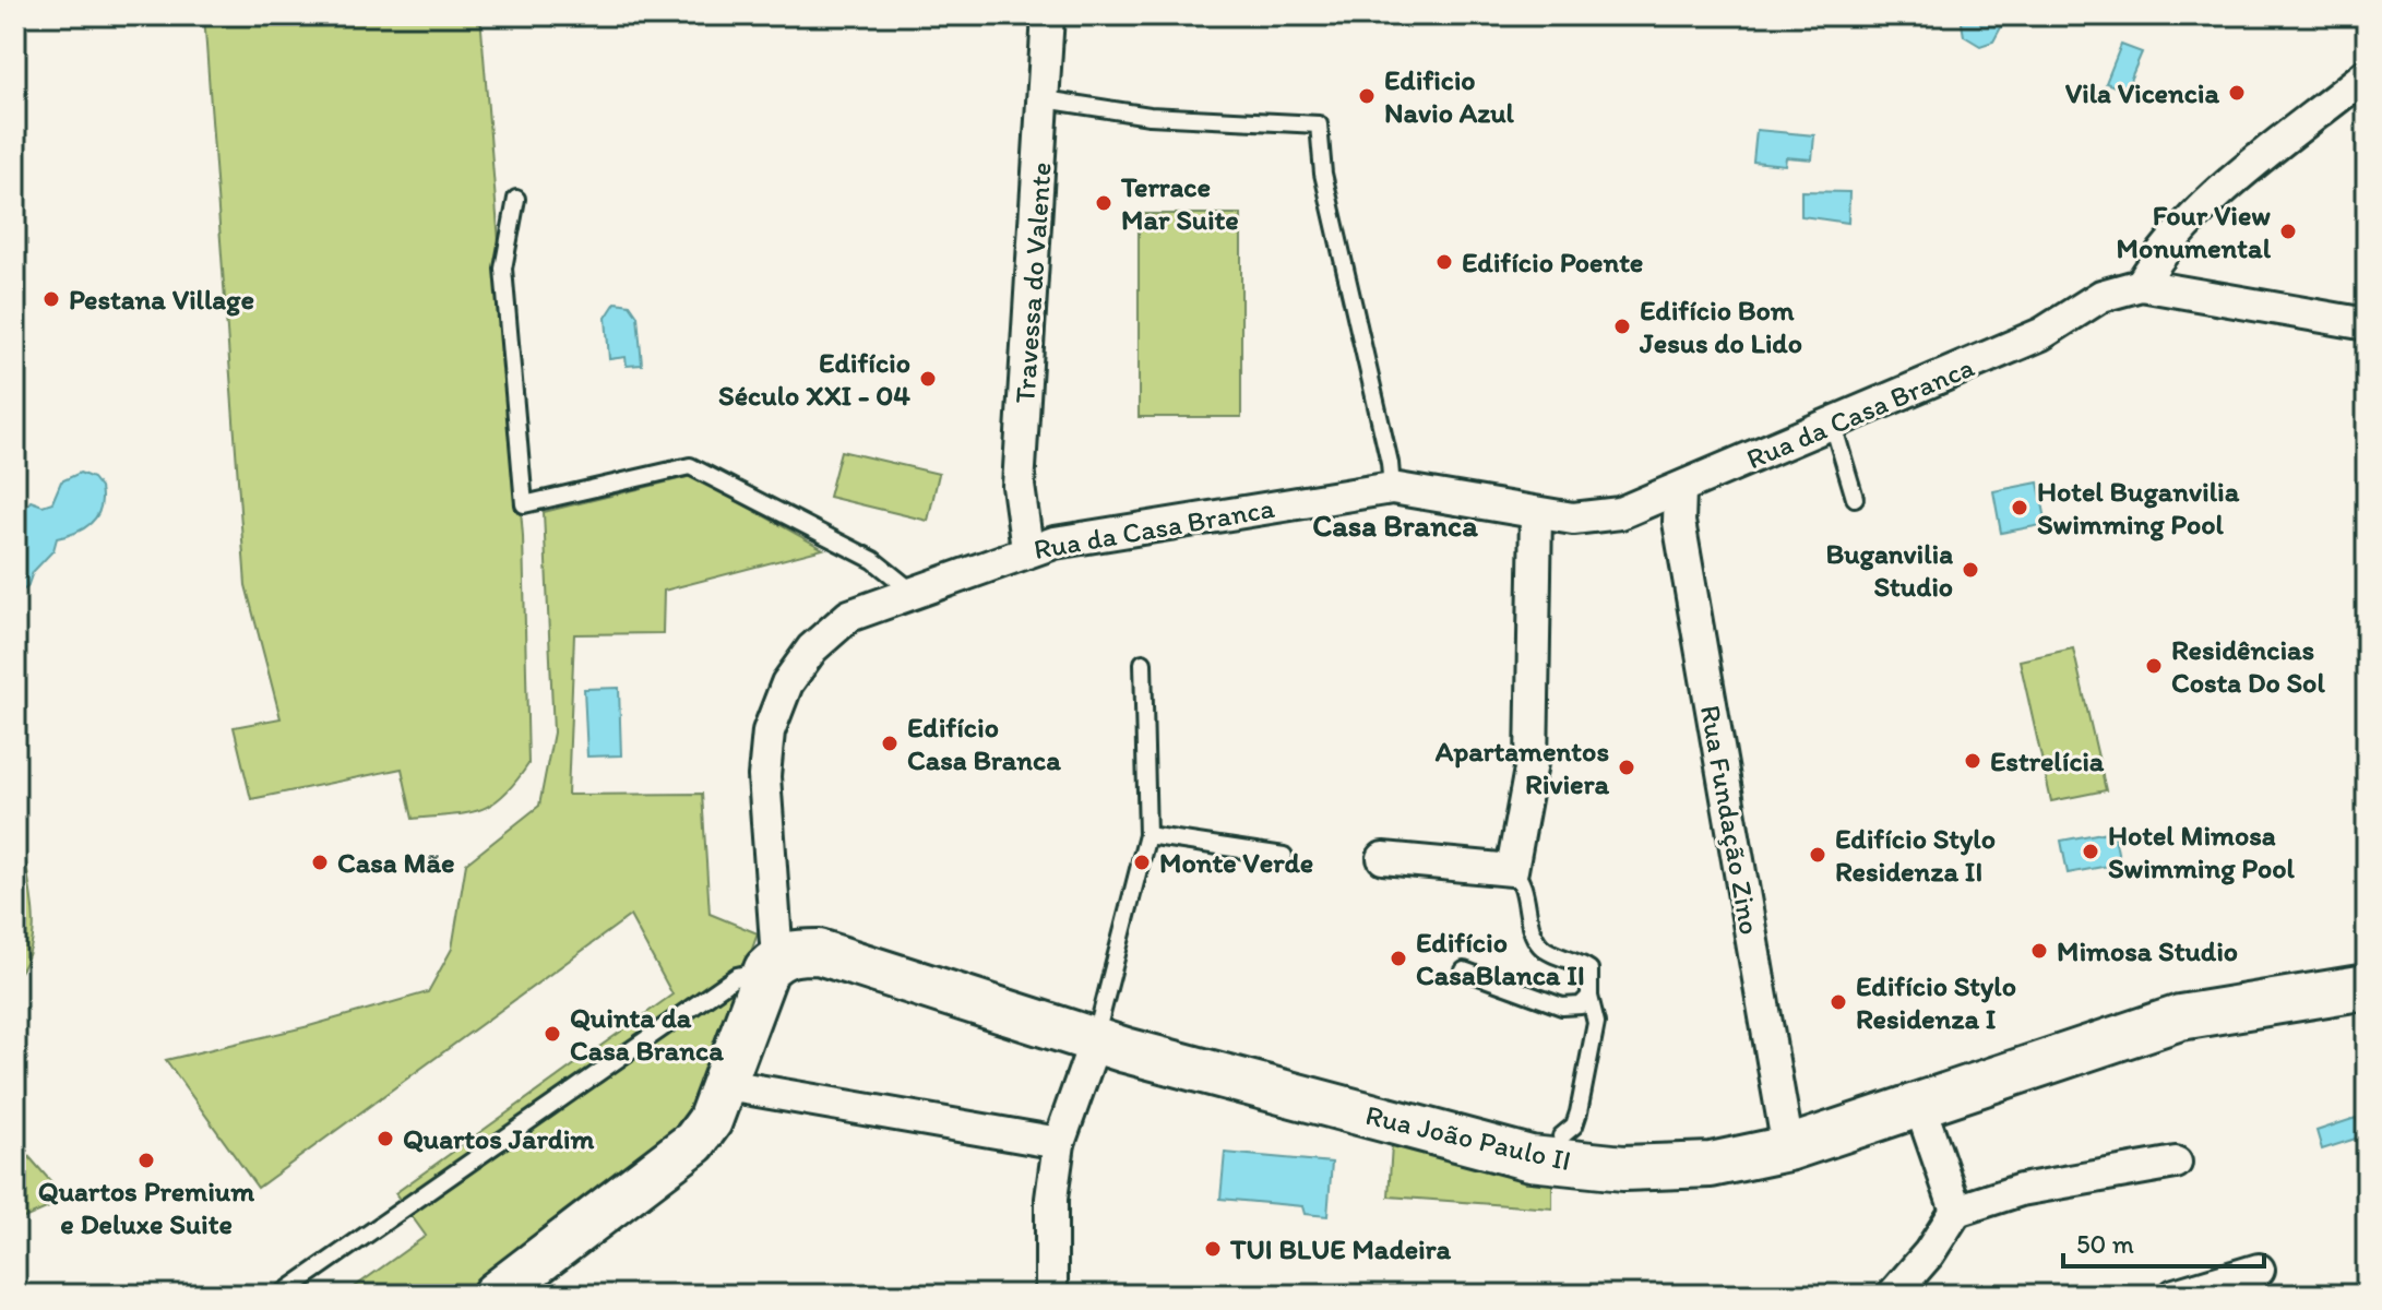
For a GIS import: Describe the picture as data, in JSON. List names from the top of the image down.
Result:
{
  "streets": {
    "street": [
      "Travessa do Valente",
      "Rua da Casa Branca",
      "Rua Fundação Zino",
      "Rua João Paulo II"
    ]
  },
  "crossings": [
    ["Travessa do Valente", "Rua da Casa Branca"],
    ["Rua da Casa Branca", "Rua Fundação Zino"],
    ["Rua da Casa Branca", "Rua João Paulo II"],
    ["Rua Fundação Zino", "Rua João Paulo II"]
  ],
  "districts": ["Casa Branca"],
  "places": [
    "Vila Vicencia",
    "Edificio Navio Azul",
    "Terrace Mar Suite",
    "Four View Monumental",
    "Edifício Poente",
    "Pestana Village",
    "Edifício Bom Jesus do Lido",
    "Edifício Século XXI - 04",
    "Hotel Buganvilia Swimming Pool",
    "Buganvilia Studio",
    "Residências Costa Do Sol",
    "Edifício Casa Branca",
    "Estrelícia",
    "Apartamentos Riviera",
    "Hotel Mimosa Swimming Pool",
    "Edifício Stylo Residenza II",
    "Casa Mãe",
    "Monte Verde",
    "Mimosa Studio",
    "Edifício CasaBlanca II",
    "Edifício Stylo Residenza I",
    "Quinta da Casa Branca",
    "Quartos Jardim",
    "Quartos Premium e Deluxe Suite",
    "TUI BLUE Madeira"
  ],
  "scale_bar": "50 m"
}
